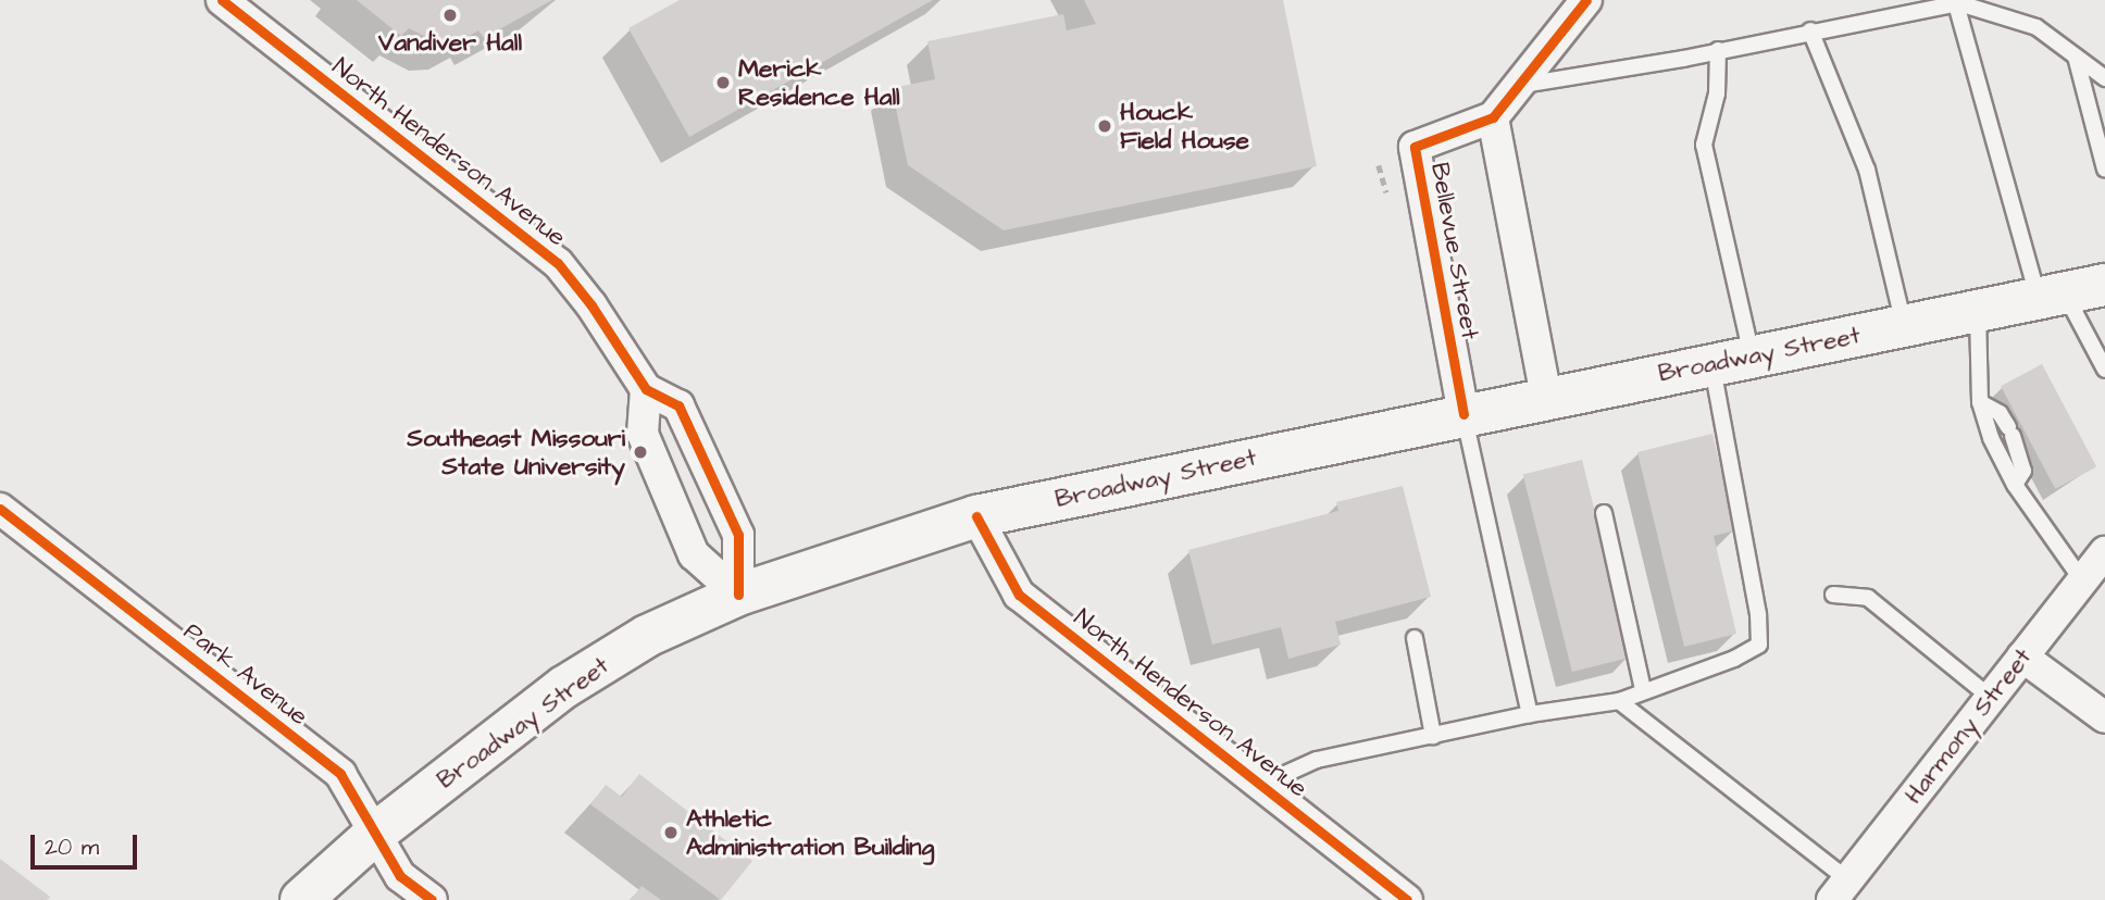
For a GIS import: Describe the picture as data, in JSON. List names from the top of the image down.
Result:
{
  "streets": {
    "main road": ["Broadway Street"],
    "street": [
      "North Henderson Avenue",
      "Bellevue Street",
      "Park Avenue",
      "Harmony Street"
    ]
  },
  "crossings": [
    ["North Henderson Avenue", "Broadway Street"],
    ["Bellevue Street", "Broadway Street"],
    ["Broadway Street", "Park Avenue"]
  ],
  "places": [
    "Vandiver Hall",
    "Merick Residence Hall",
    "Houck Field House",
    "Southeast Missouri State University",
    "Athletic Administration Building"
  ],
  "scale_bar": "20 m"
}
